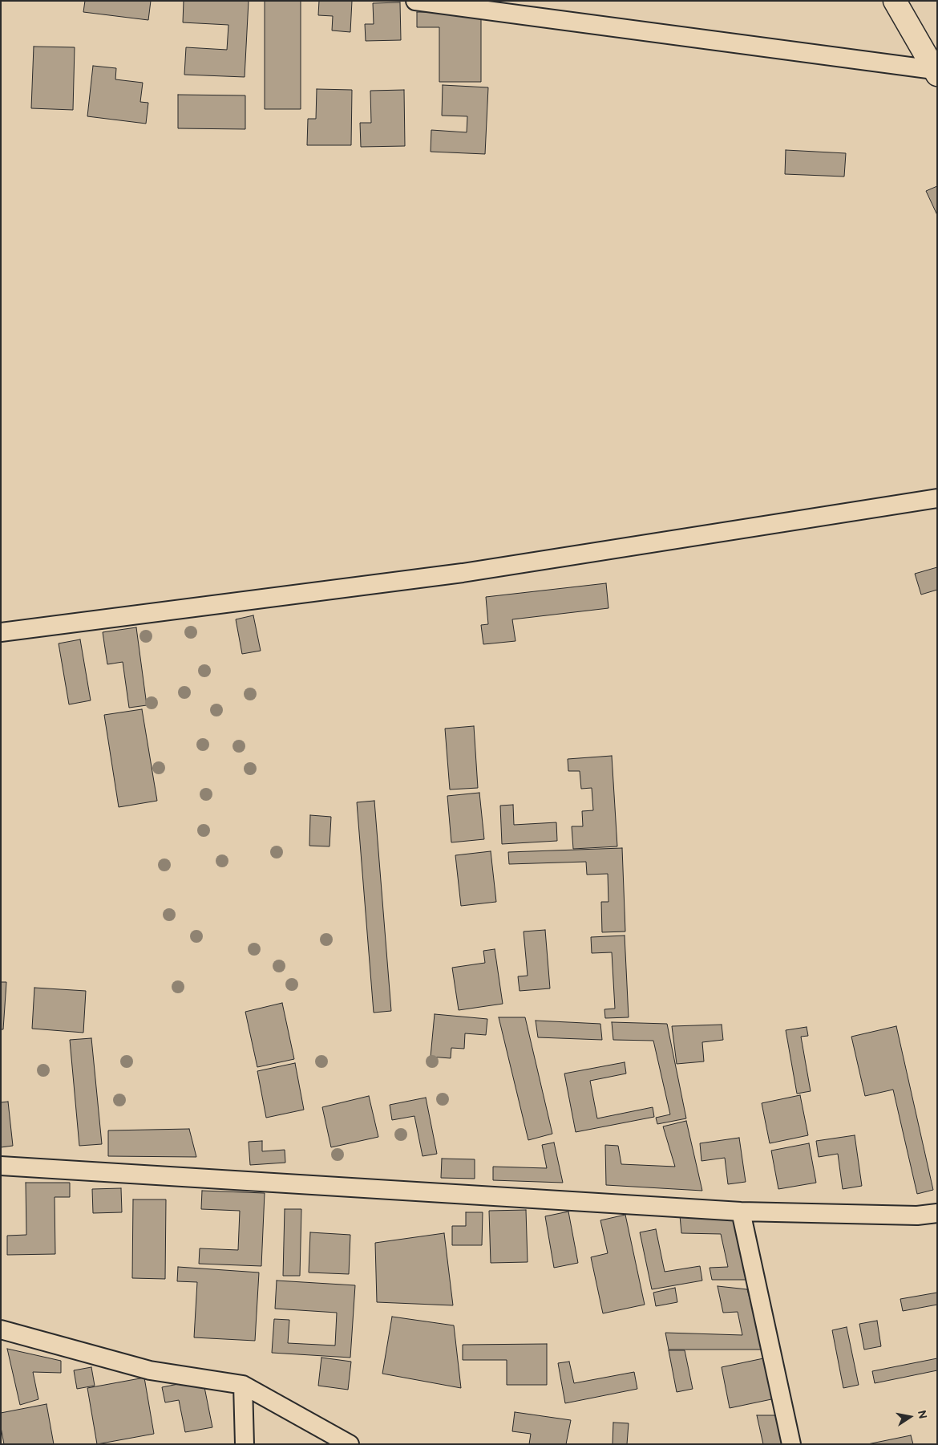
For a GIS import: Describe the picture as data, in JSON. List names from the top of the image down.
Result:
{
  "north": "right"
}
